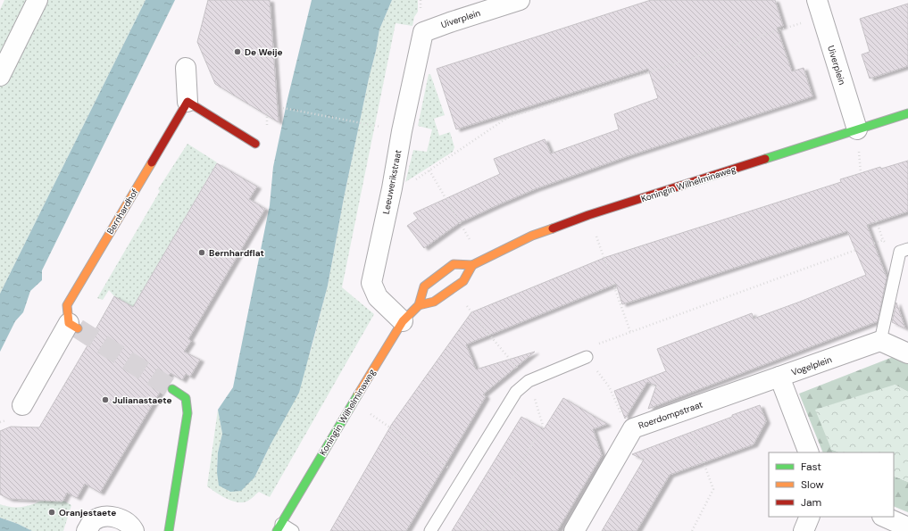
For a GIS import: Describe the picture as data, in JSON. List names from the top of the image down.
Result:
{
  "streets": {
    "main road": ["Koningin Wilhelminaweg", "Bernhardhof"],
    "street": [
      "Uiverplein",
      "Leeuwerikstraat",
      "Vogelplein",
      "Roerdompstraat"
    ]
  },
  "crossings": [
    ["Uiverplein", "Leeuwerikstraat"],
    ["Uiverplein", "Koningin Wilhelminaweg"],
    ["Leeuwerikstraat", "Koningin Wilhelminaweg"],
    ["Vogelplein", "Roerdompstraat"]
  ],
  "places": [
    "De Weije",
    "Bernhardflat",
    "Julianastaete",
    "Oranjestaete"
  ],
  "legend": ["Fast", "Slow", "Jam"]
}
